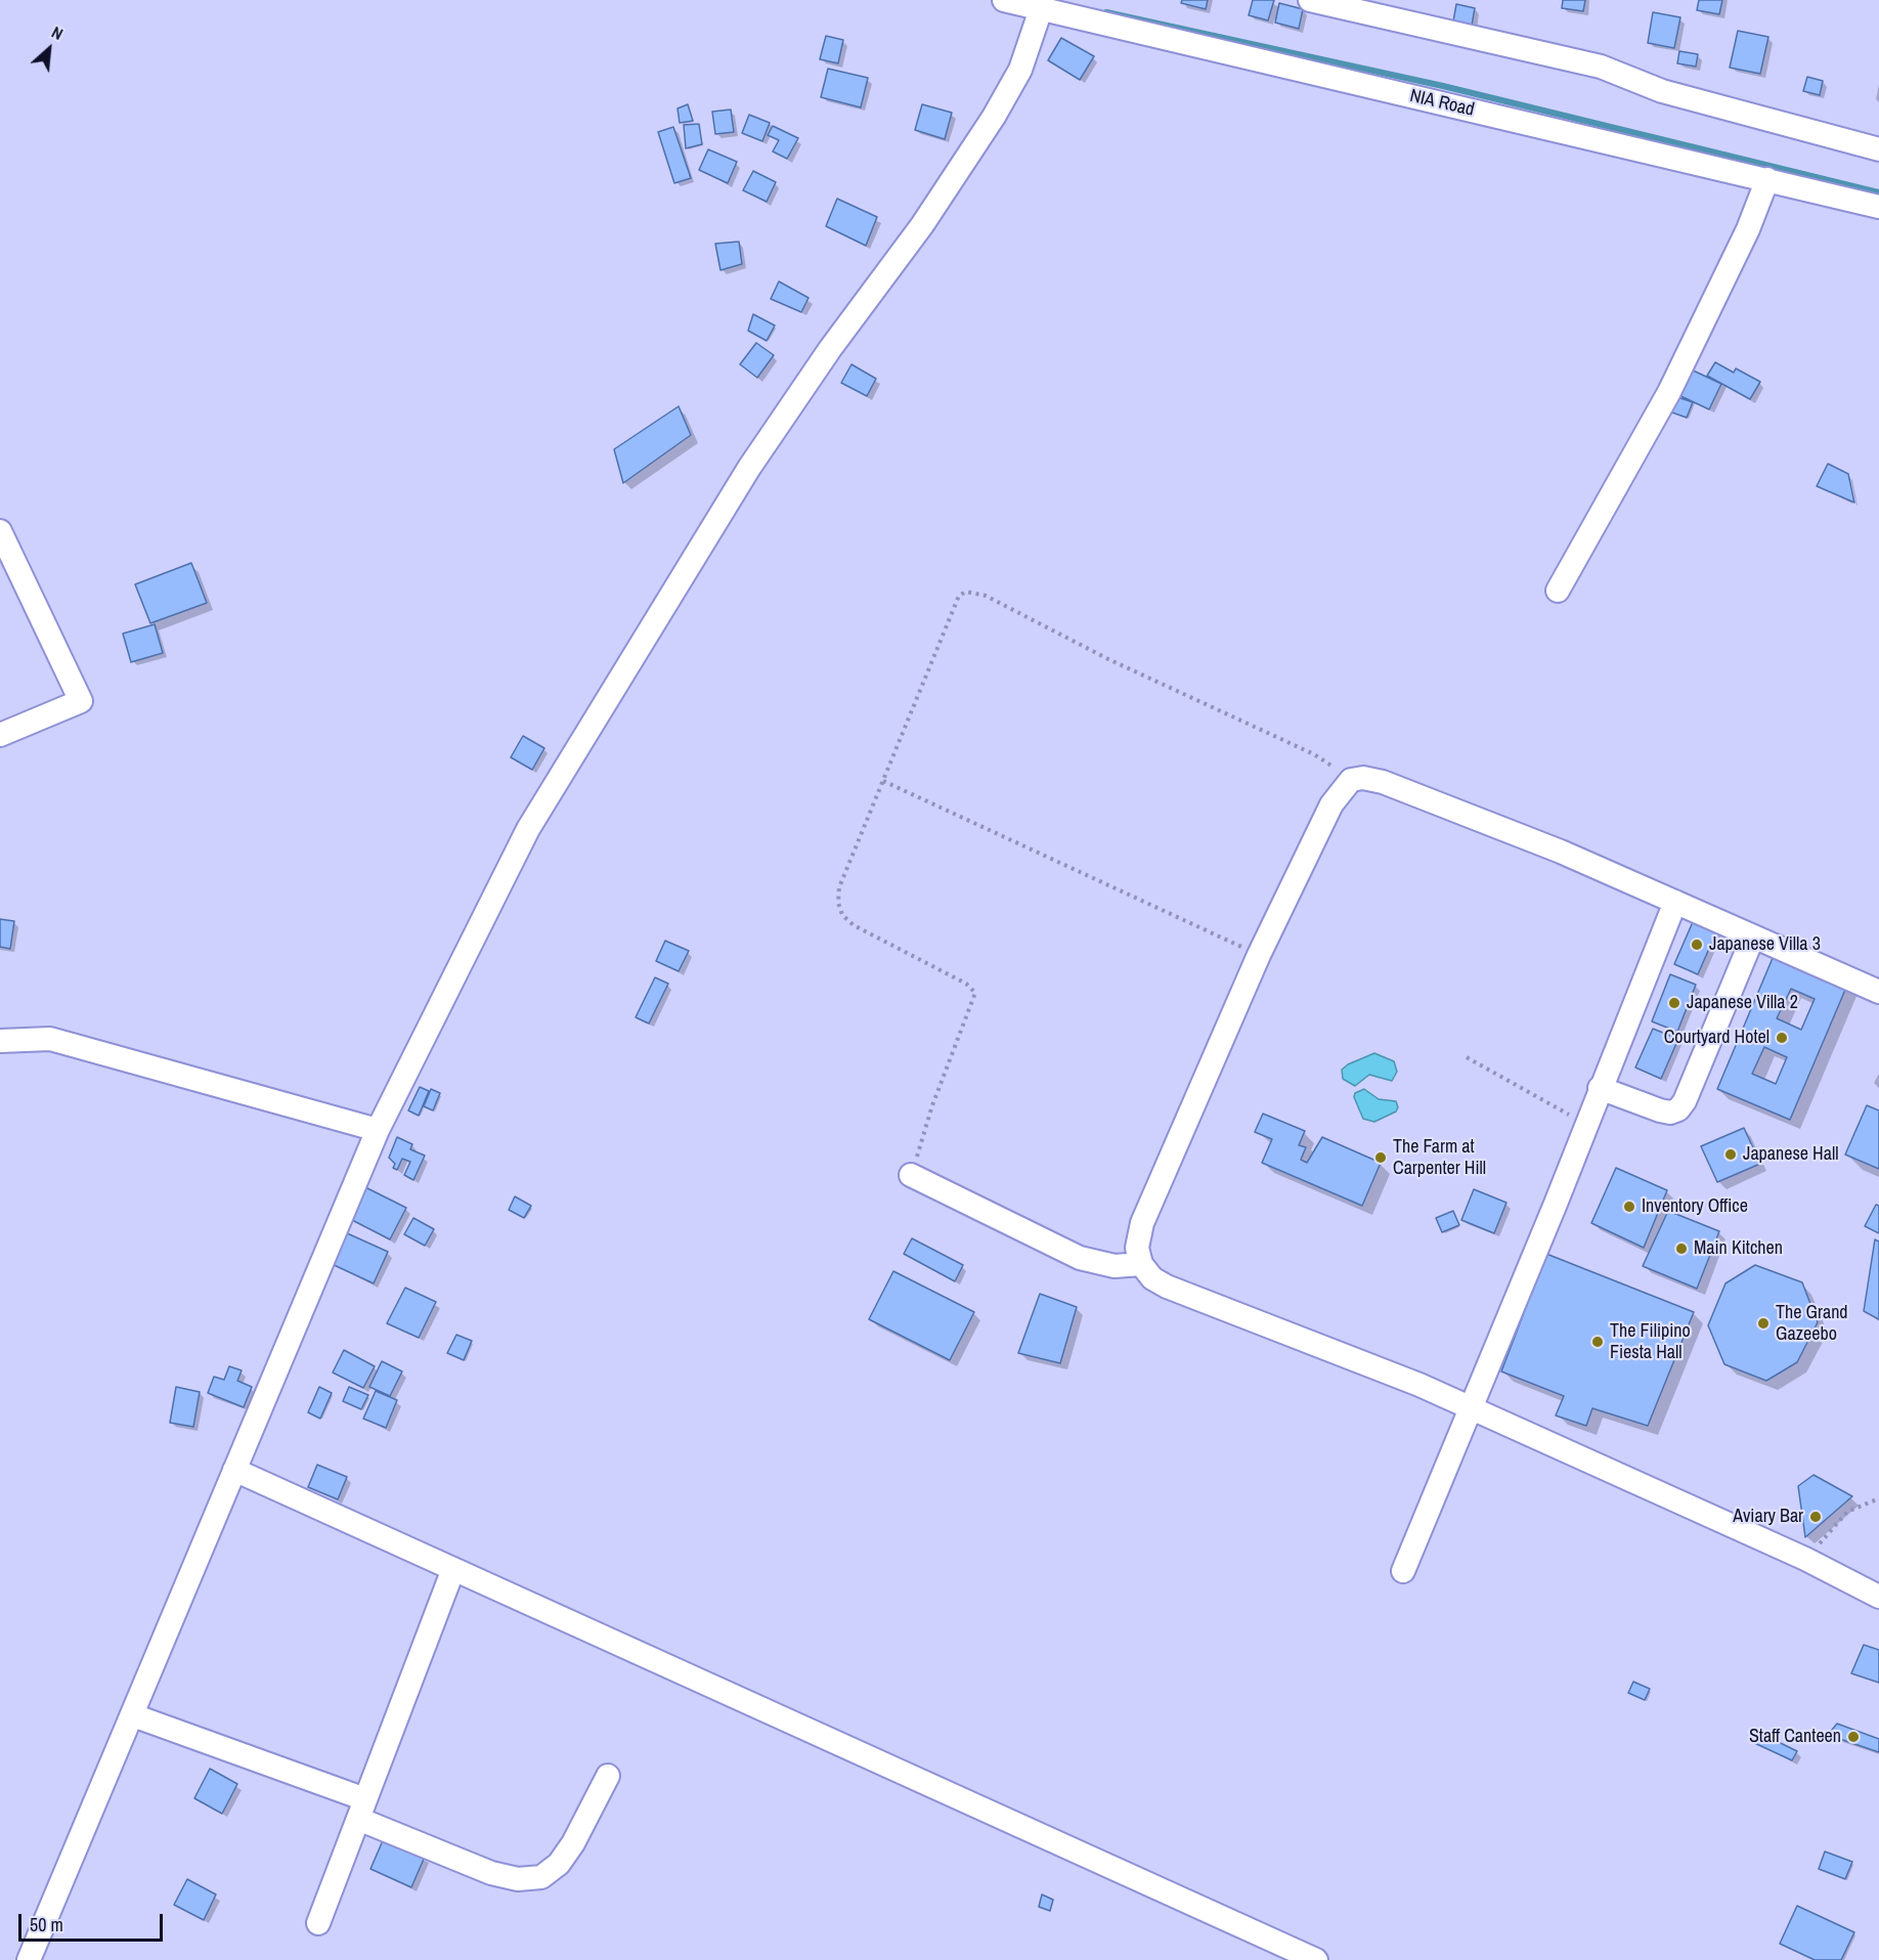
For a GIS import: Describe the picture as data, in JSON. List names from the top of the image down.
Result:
{
  "streets": {
    "street": ["NIA Road"]
  },
  "places": [
    "Japanese Villa 3",
    "Japanese Villa 2",
    "Courtyard Hotel",
    "Japanese Hall",
    "The Farm at Carpenter Hill",
    "Inventory Office",
    "Main Kitchen",
    "The Grand Gazeebo",
    "The Filipino Fiesta Hall",
    "Aviary Bar",
    "Staff Canteen"
  ],
  "scale_bar": "50 m",
  "north": "top right"
}
